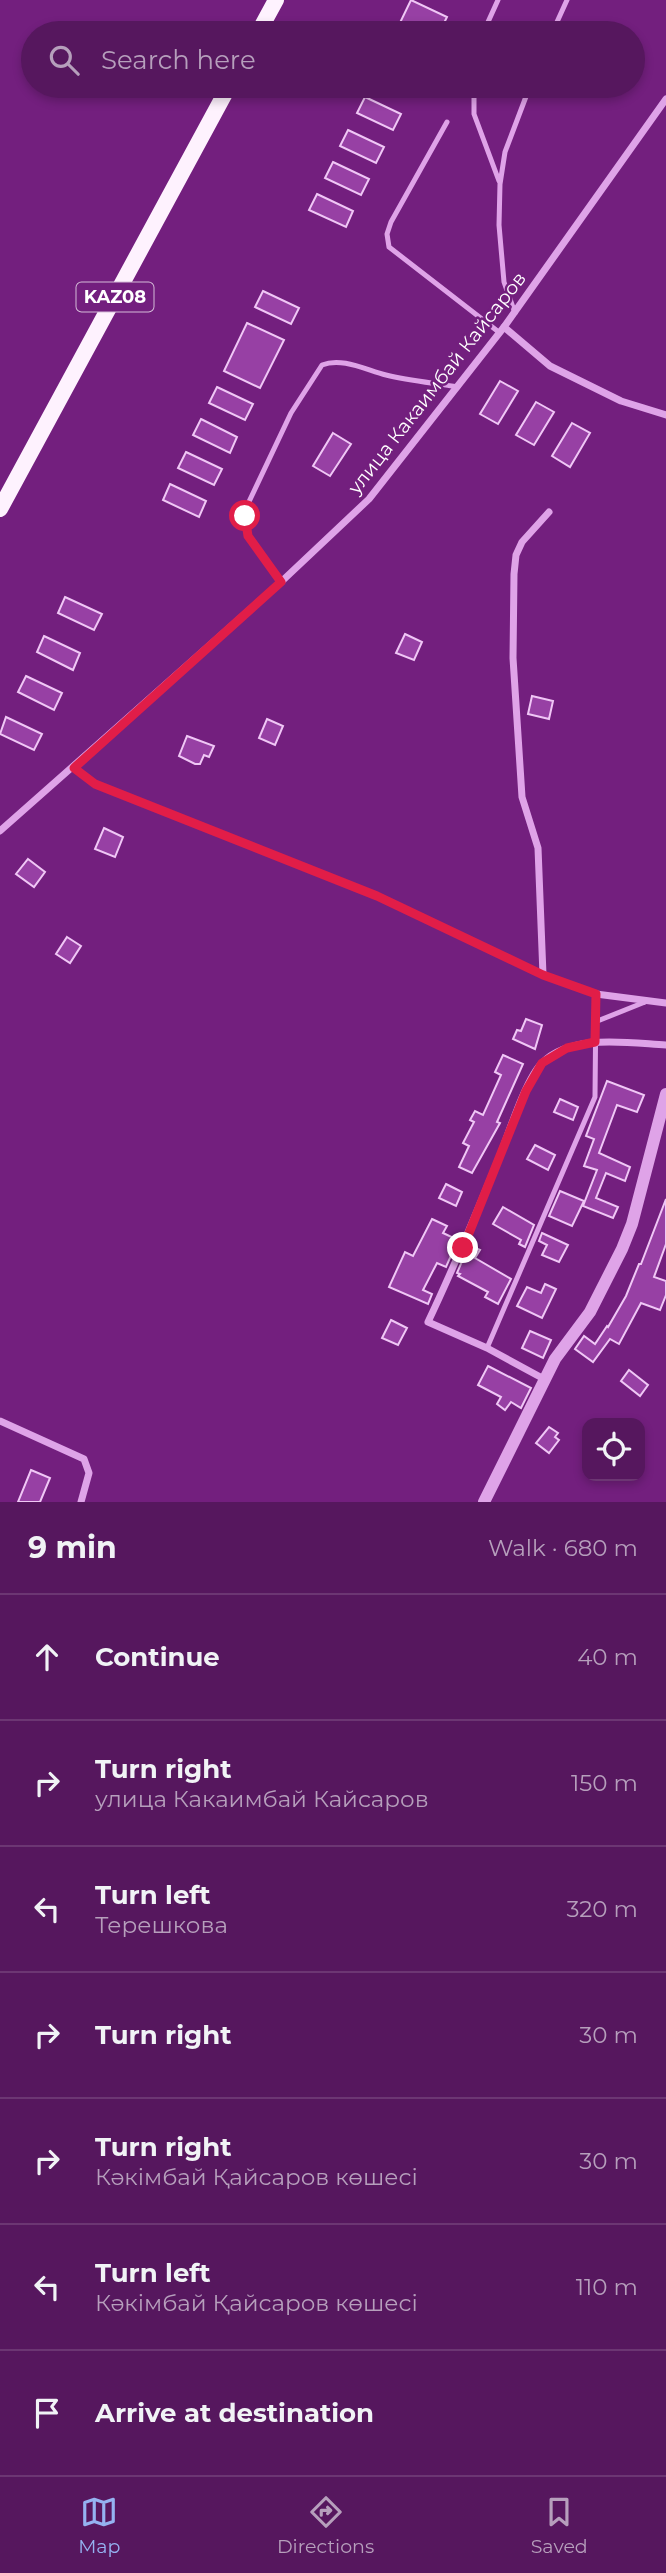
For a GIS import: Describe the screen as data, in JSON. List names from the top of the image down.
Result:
{
  "streets": {
    "highway": ["KAZ08"],
    "street": ["улица Какаимбай Кайсаров"]
  },
  "page": {
    "search": "Search here",
    "heading": ["9 min", "Walk · 680 m"],
    "list": [
      ["Continue", "40 m"],
      ["Turn right", "улица Какаимбай Кайсаров", "150 m"],
      ["Turn left", "Терешкова", "320 m"],
      ["Turn right", "30 m"],
      ["Turn right", "Кәкімбай Қайсаров көшесі", "30 m"],
      ["Turn left", "Кәкімбай Қайсаров көшесі", "110 m"],
      "Arrive at destination"
    ],
    "nav": ["Map", "Directions", "Saved"]
  }
}
